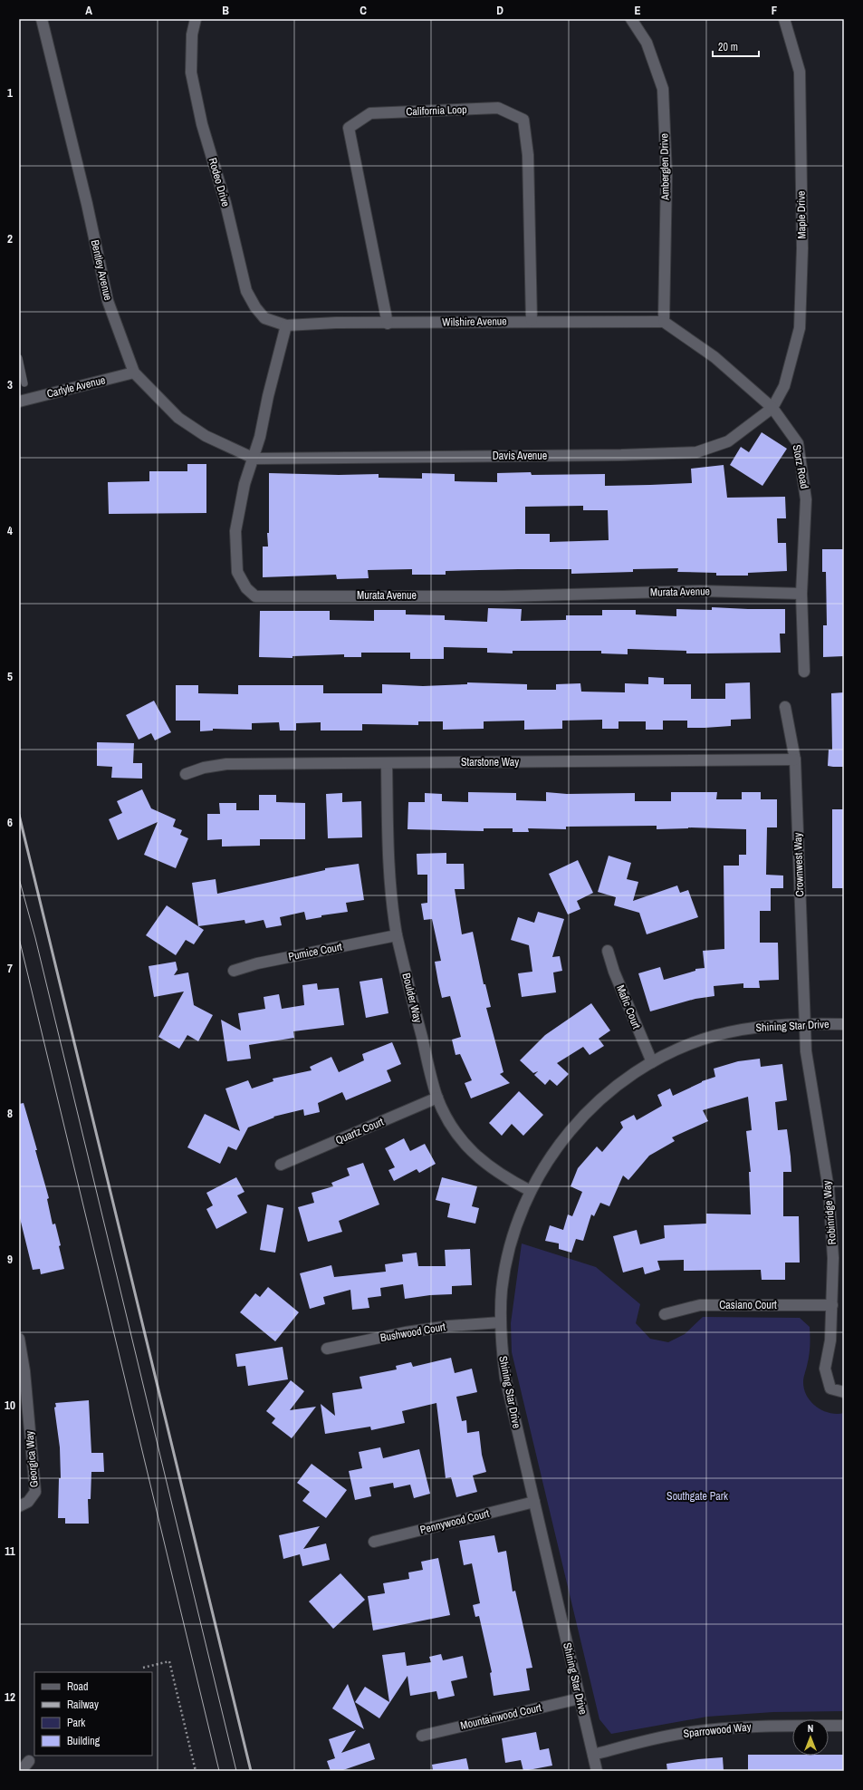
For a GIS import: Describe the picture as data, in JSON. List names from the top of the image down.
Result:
{
  "streets": {
    "street": [
      "California Loop",
      "Amberglen Drive",
      "Rodeo Drive",
      "Maple Drive",
      "Bentley Avenue",
      "Wilshire Avenue",
      "Carlyle Avenue",
      "Davis Avenue",
      "Storz Road",
      "Murata Avenue",
      "Starstone Way",
      "Crownwest Way",
      "Pumice Court",
      "Boulder Way",
      "Mafic Court",
      "Shining Star Drive",
      "Quartz Court",
      "Robinridge Way",
      "Casiano Court",
      "Bushwood Court",
      "Georgica Way",
      "Pennywood Court",
      "Mountainwood Court",
      "Sparrowood Way"
    ]
  },
  "crossings": [
    ["California Loop", "Wilshire Avenue"],
    ["Amberglen Drive", "Wilshire Avenue"],
    ["Amberglen Drive", "Storz Road"],
    ["Rodeo Drive", "Wilshire Avenue"],
    ["Rodeo Drive", "Murata Avenue"],
    ["Maple Drive", "Davis Avenue"],
    ["Maple Drive", "Storz Road"],
    ["Bentley Avenue", "Carlyle Avenue"],
    ["Bentley Avenue", "Davis Avenue"],
    ["Bentley Avenue", "Murata Avenue"],
    ["Wilshire Avenue", "Storz Road"],
    ["Wilshire Avenue", "Murata Avenue"],
    ["Davis Avenue", "Storz Road"],
    ["Davis Avenue", "Murata Avenue"],
    ["Storz Road", "Murata Avenue"],
    ["Starstone Way", "Crownwest Way"],
    ["Starstone Way", "Boulder Way"],
    ["Crownwest Way", "Shining Star Drive"],
    ["Crownwest Way", "Robinridge Way"],
    ["Pumice Court", "Boulder Way"],
    ["Boulder Way", "Shining Star Drive"],
    ["Boulder Way", "Quartz Court"],
    ["Mafic Court", "Shining Star Drive"],
    ["Shining Star Drive", "Robinridge Way"],
    ["Shining Star Drive", "Bushwood Court"],
    ["Shining Star Drive", "Pennywood Court"],
    ["Shining Star Drive", "Mountainwood Court"],
    ["Shining Star Drive", "Sparrowood Way"],
    ["Robinridge Way", "Casiano Court"]
  ],
  "parks": ["Southgate Park"],
  "legend": [
    "Road",
    "Railway",
    "Park",
    "Building"
  ],
  "scale_bar": "20 m",
  "north": "top",
  "grid": {
    "columns": [
      "A",
      "B",
      "C",
      "D",
      "E",
      "F"
    ],
    "rows": [
      "1",
      "2",
      "3",
      "4",
      "5",
      "6",
      "7",
      "8",
      "9",
      "10",
      "11",
      "12"
    ]
  }
}
